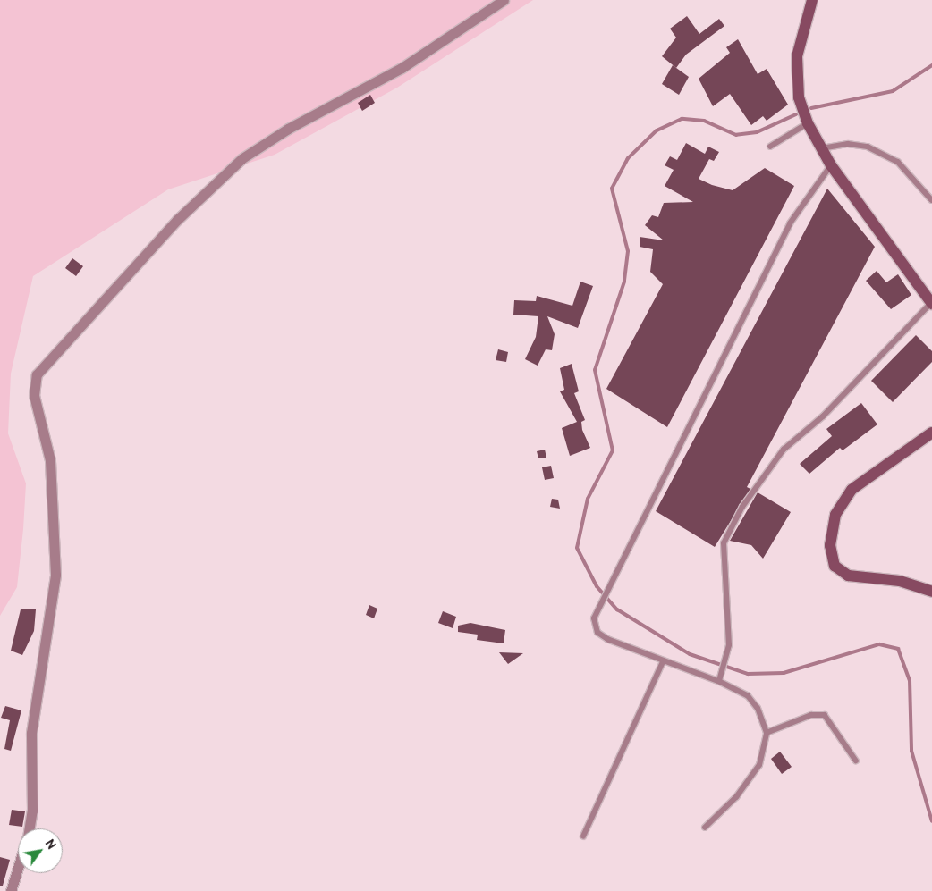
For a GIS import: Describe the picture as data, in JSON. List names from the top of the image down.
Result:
{
  "north": "top right"
}
